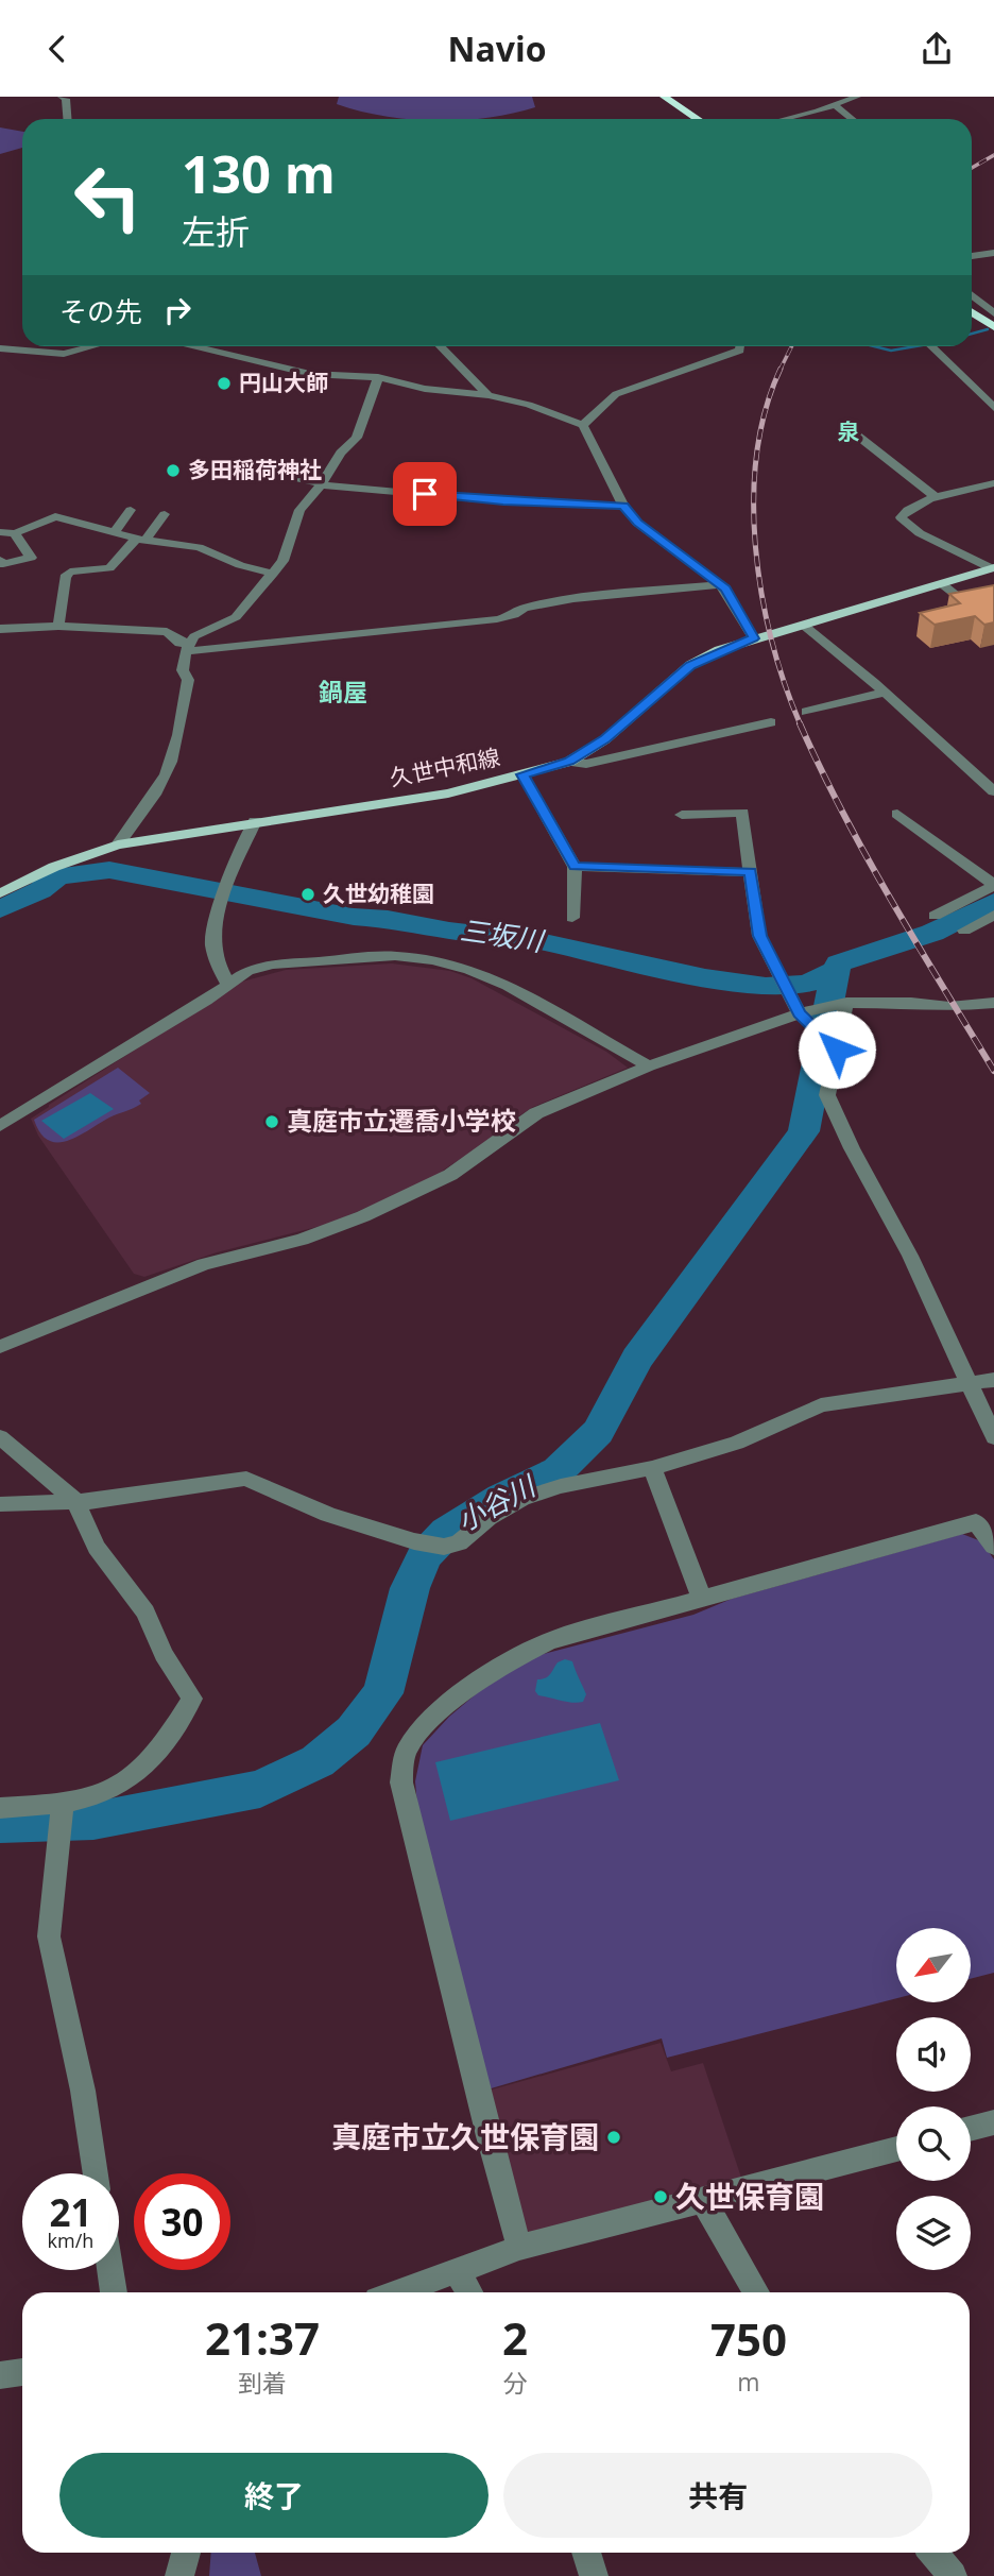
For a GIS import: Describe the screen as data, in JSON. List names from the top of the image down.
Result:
{
  "streets": {
    "main road": ["久世中和線"]
  },
  "districts": ["泉", "鍋屋"],
  "water": ["三坂川", "小谷川"],
  "places": [
    "円山大師",
    "多田稲荷神社",
    "久世幼稚園",
    "真庭市立遷喬小学校",
    "真庭市立久世保育園",
    "久世保育園"
  ],
  "north": "bottom left",
  "page": {
    "header": "Navio",
    "turn": ["130 m", "左折"],
    "then": "その先",
    "speed": "21 km/h",
    "limit": "30",
    "eta": [
      "21:37",
      "到着",
      "2",
      "分",
      "750",
      "m"
    ],
    "buttons": ["終了", "共有"]
  }
}
